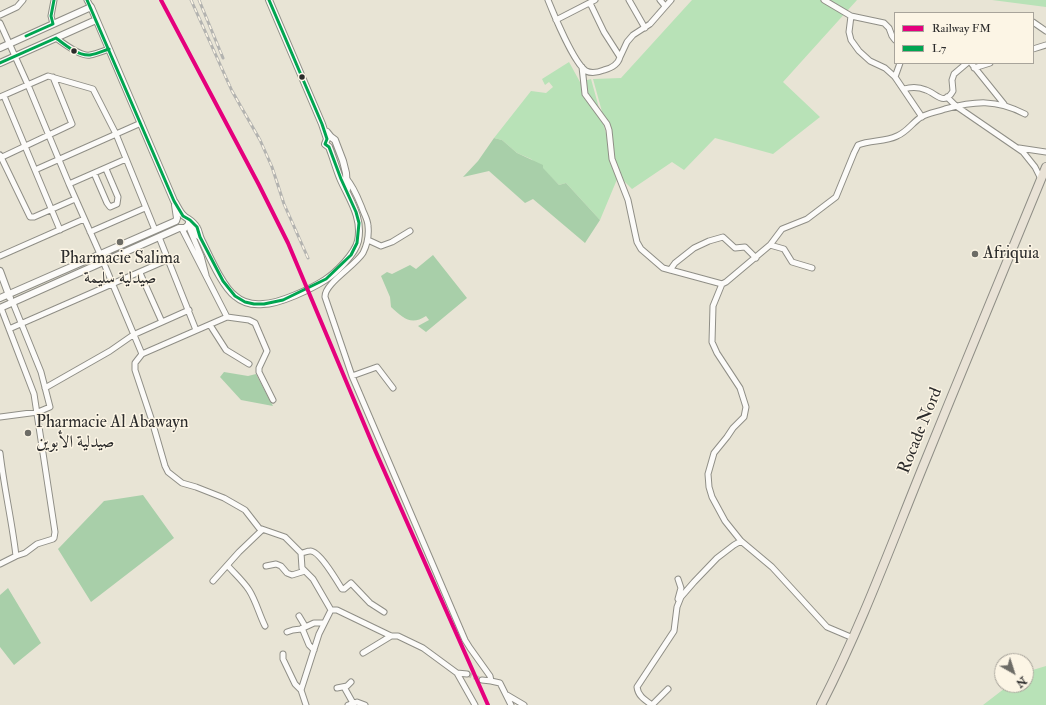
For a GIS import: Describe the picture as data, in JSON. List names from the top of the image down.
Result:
{
  "streets": {
    "highway": ["Rocade Nord"]
  },
  "places": ["Pharmacie Salima صيدلية سليمة", "Afriquia", "Pharmacie Al Abawayn صيدلية الأبوين"],
  "lines": ["rail line FM", "transit line L7"],
  "legend": ["Railway FM", "L7"],
  "north": "bottom right"
}
